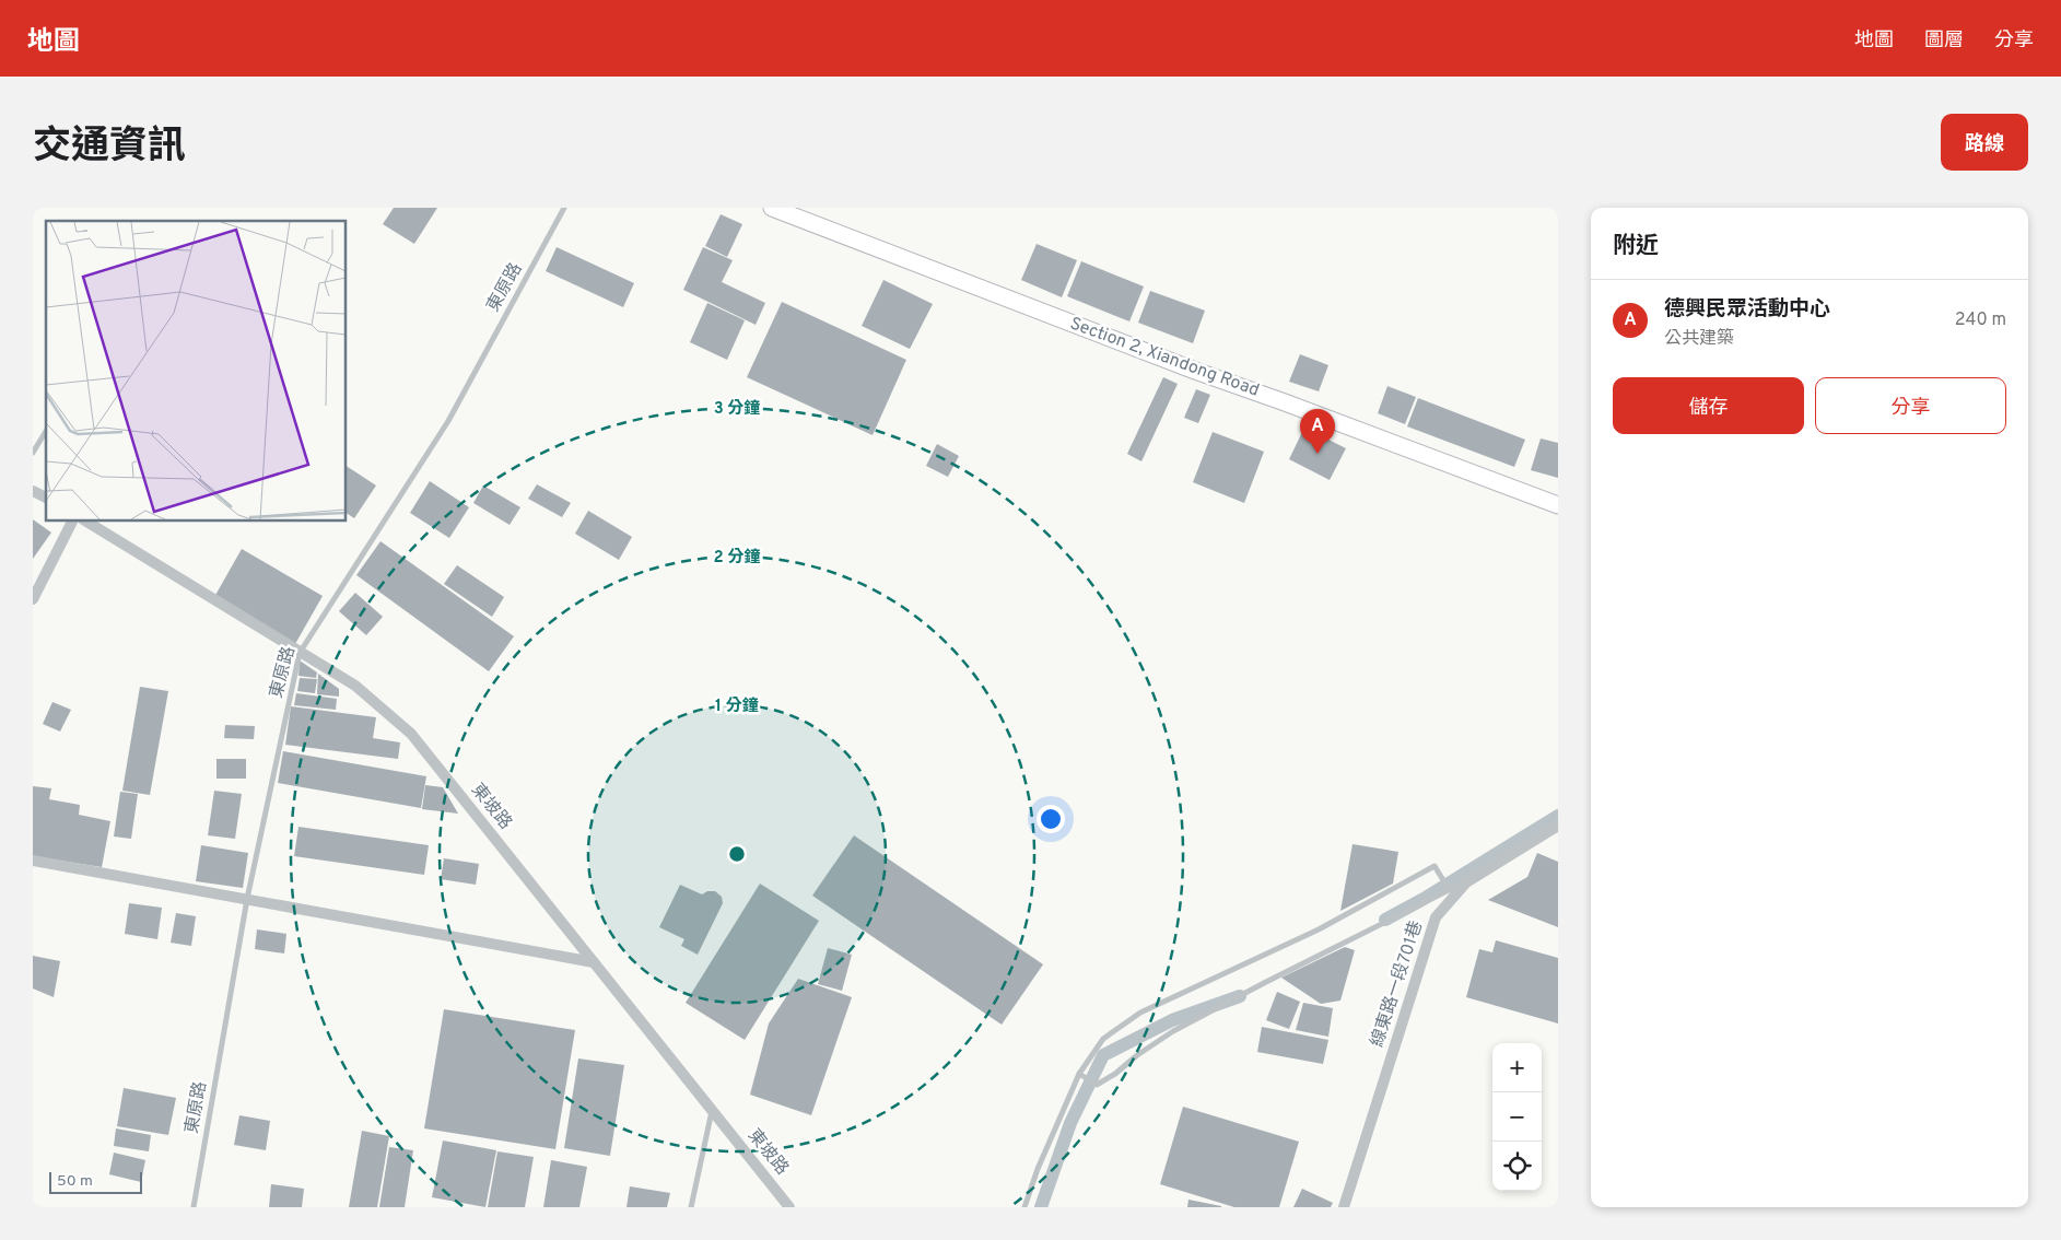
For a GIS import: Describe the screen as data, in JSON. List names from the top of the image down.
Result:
{
  "streets": {
    "main road": ["Section 2, Xiandong Road"],
    "street": ["東坡路", "線東路一段701巷"],
    "lane": ["東原路"]
  },
  "crossings": [
    ["東原路", "東坡路"]
  ],
  "scale_bar": "50 m",
  "page": {
    "header": "地圖",
    "nav": ["地圖", "圖層", "分享"],
    "title": "交通資訊",
    "buttons": [
      "路線",
      ["儲存", "分享"]
    ],
    "heading": "附近",
    "list": [
      {
        "mark": "A",
        "name": "德興民眾活動中心",
        "note": "公共建築",
        "value": "240 m"
      }
    ],
    "pins": "A",
    "map_buttons": ["+", "−"],
    "scale": "50 m"
  },
  "rings": ["3 分鐘", "2 分鐘", "1 分鐘"]
}
